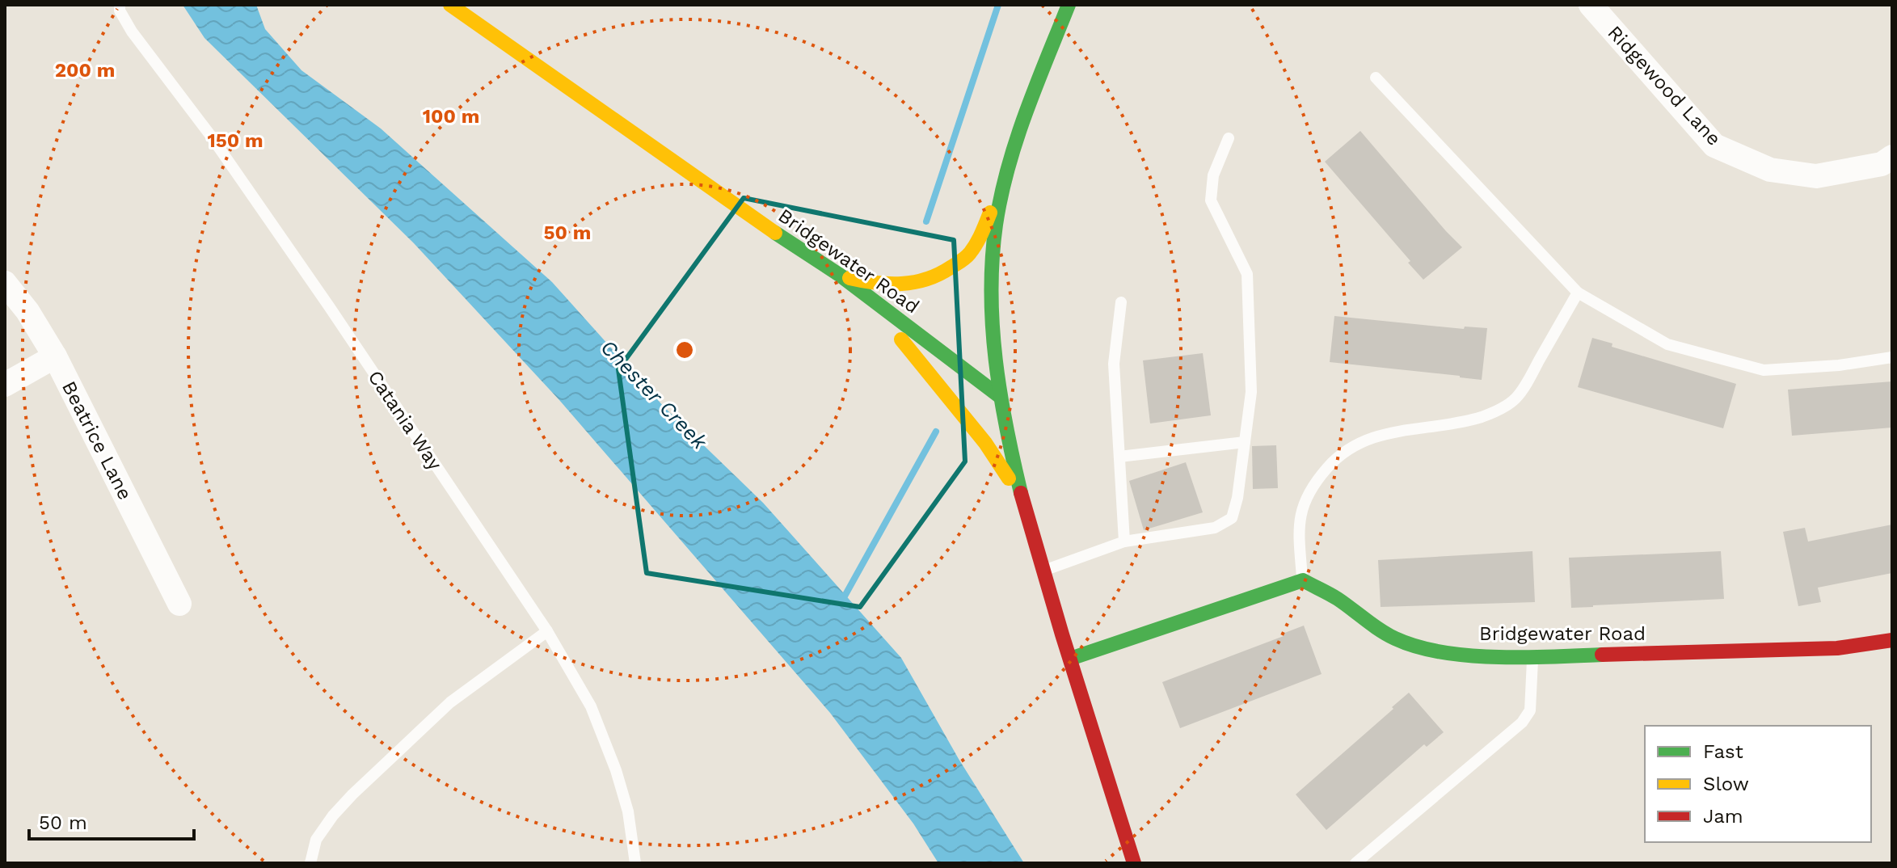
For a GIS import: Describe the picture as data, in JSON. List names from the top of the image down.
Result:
{
  "streets": {
    "street": ["Ridgewood Lane", "Bridgewater Road", "Beatrice Lane"],
    "lane": ["Catania Way"]
  },
  "water": ["Chester Creek"],
  "legend": ["Fast", "Slow", "Jam"],
  "scale_bar": "50 m",
  "rings": [
    "200 m",
    "100 m",
    "150 m",
    "50 m"
  ]
}
